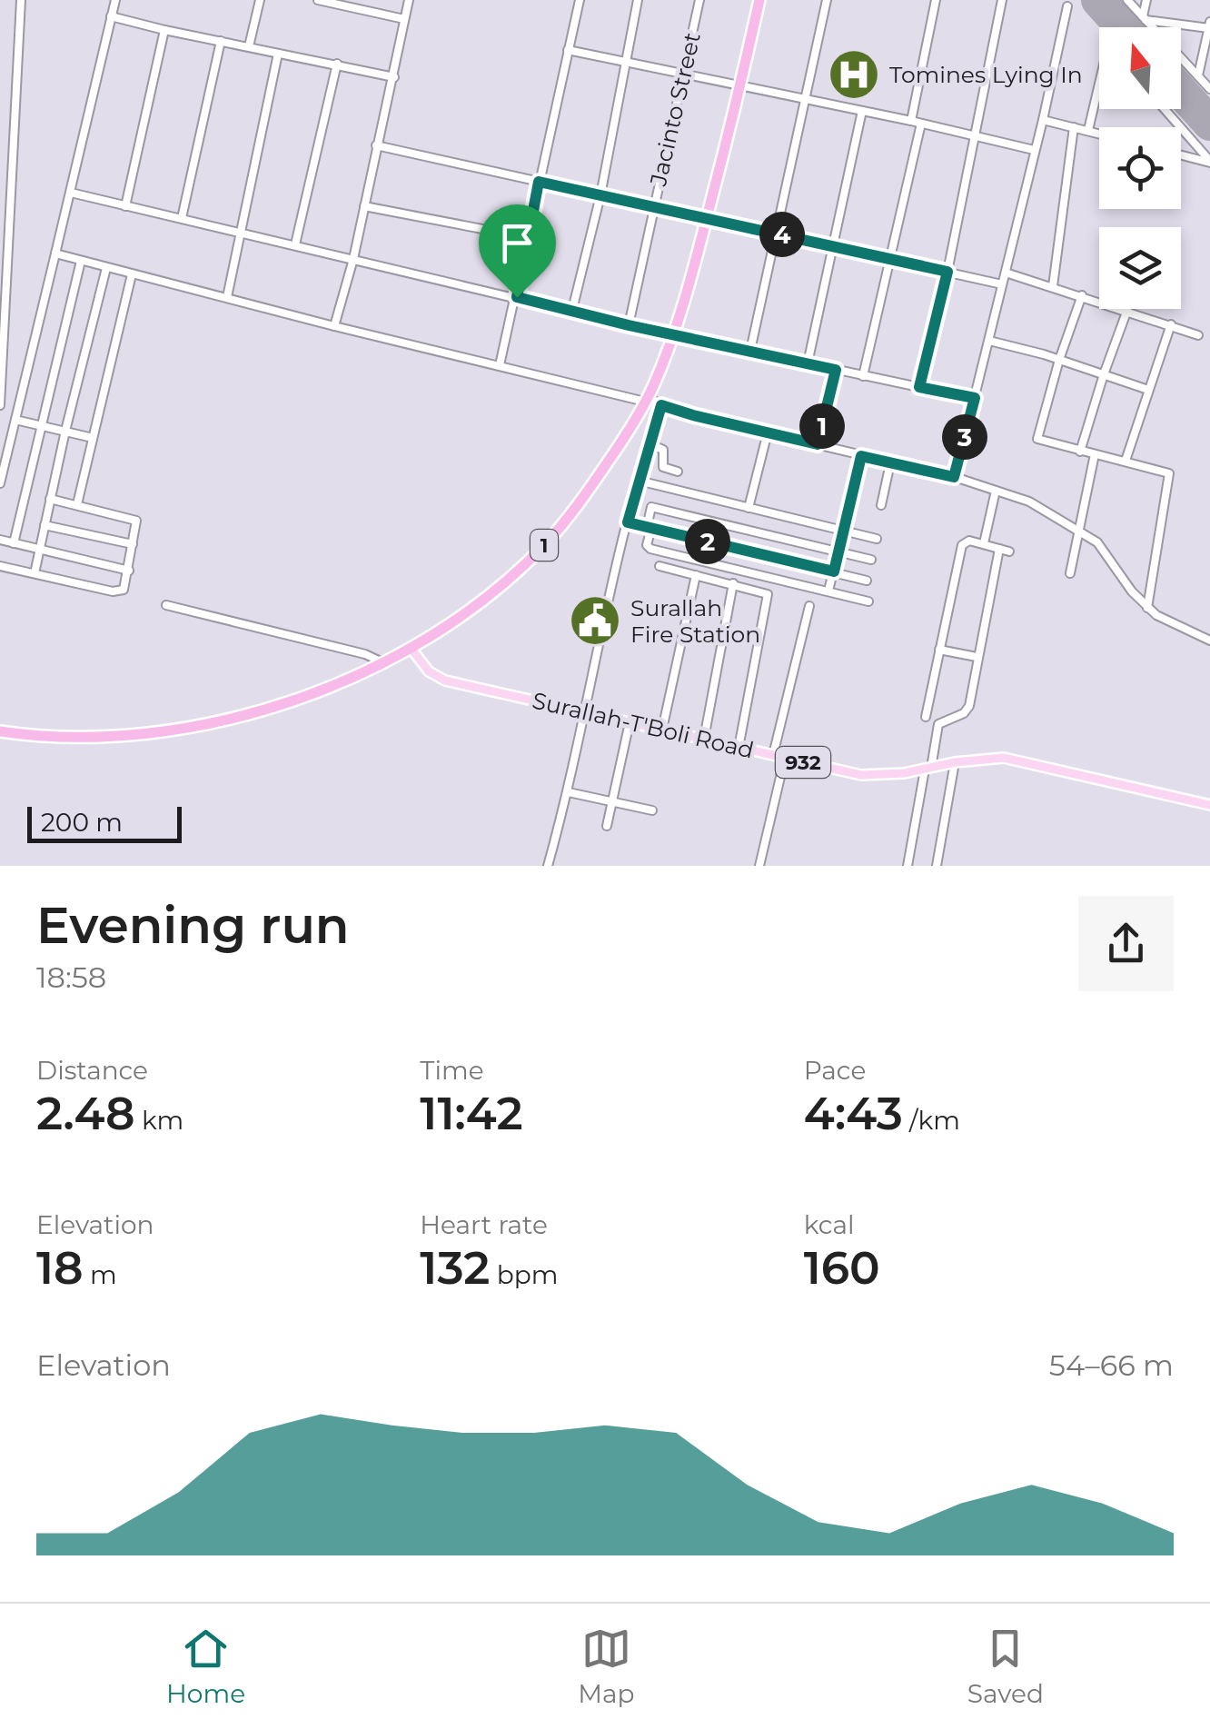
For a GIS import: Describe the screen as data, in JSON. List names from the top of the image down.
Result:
{
  "streets": {
    "highway": ["1"],
    "main road": ["Surallah-T'Boli Road", "932"],
    "street": ["Jacinto Street"]
  },
  "crossings": [
    ["1", "Surallah-T'Boli Road"]
  ],
  "places": {
    "hospital": ["Tomines Lying In"],
    "public building": ["Surallah Fire Station"]
  },
  "scale_bar": "200 m",
  "north": "top",
  "page": {
    "pins": [
      "4",
      "1",
      "3",
      "2"
    ],
    "scale": "200 m",
    "heading": ["Evening run", "18:58"],
    "stats": [
      ["Distance", "2.48 km"],
      ["Time", "11:42"],
      ["Pace", "4:43 /km"],
      ["Elevation", "18 m"],
      ["Heart rate", "132 bpm"],
      ["kcal", "160"]
    ],
    "chart": ["Elevation", "54–66 m"],
    "tabs": ["Home", "Map", "Saved"]
  }
}
